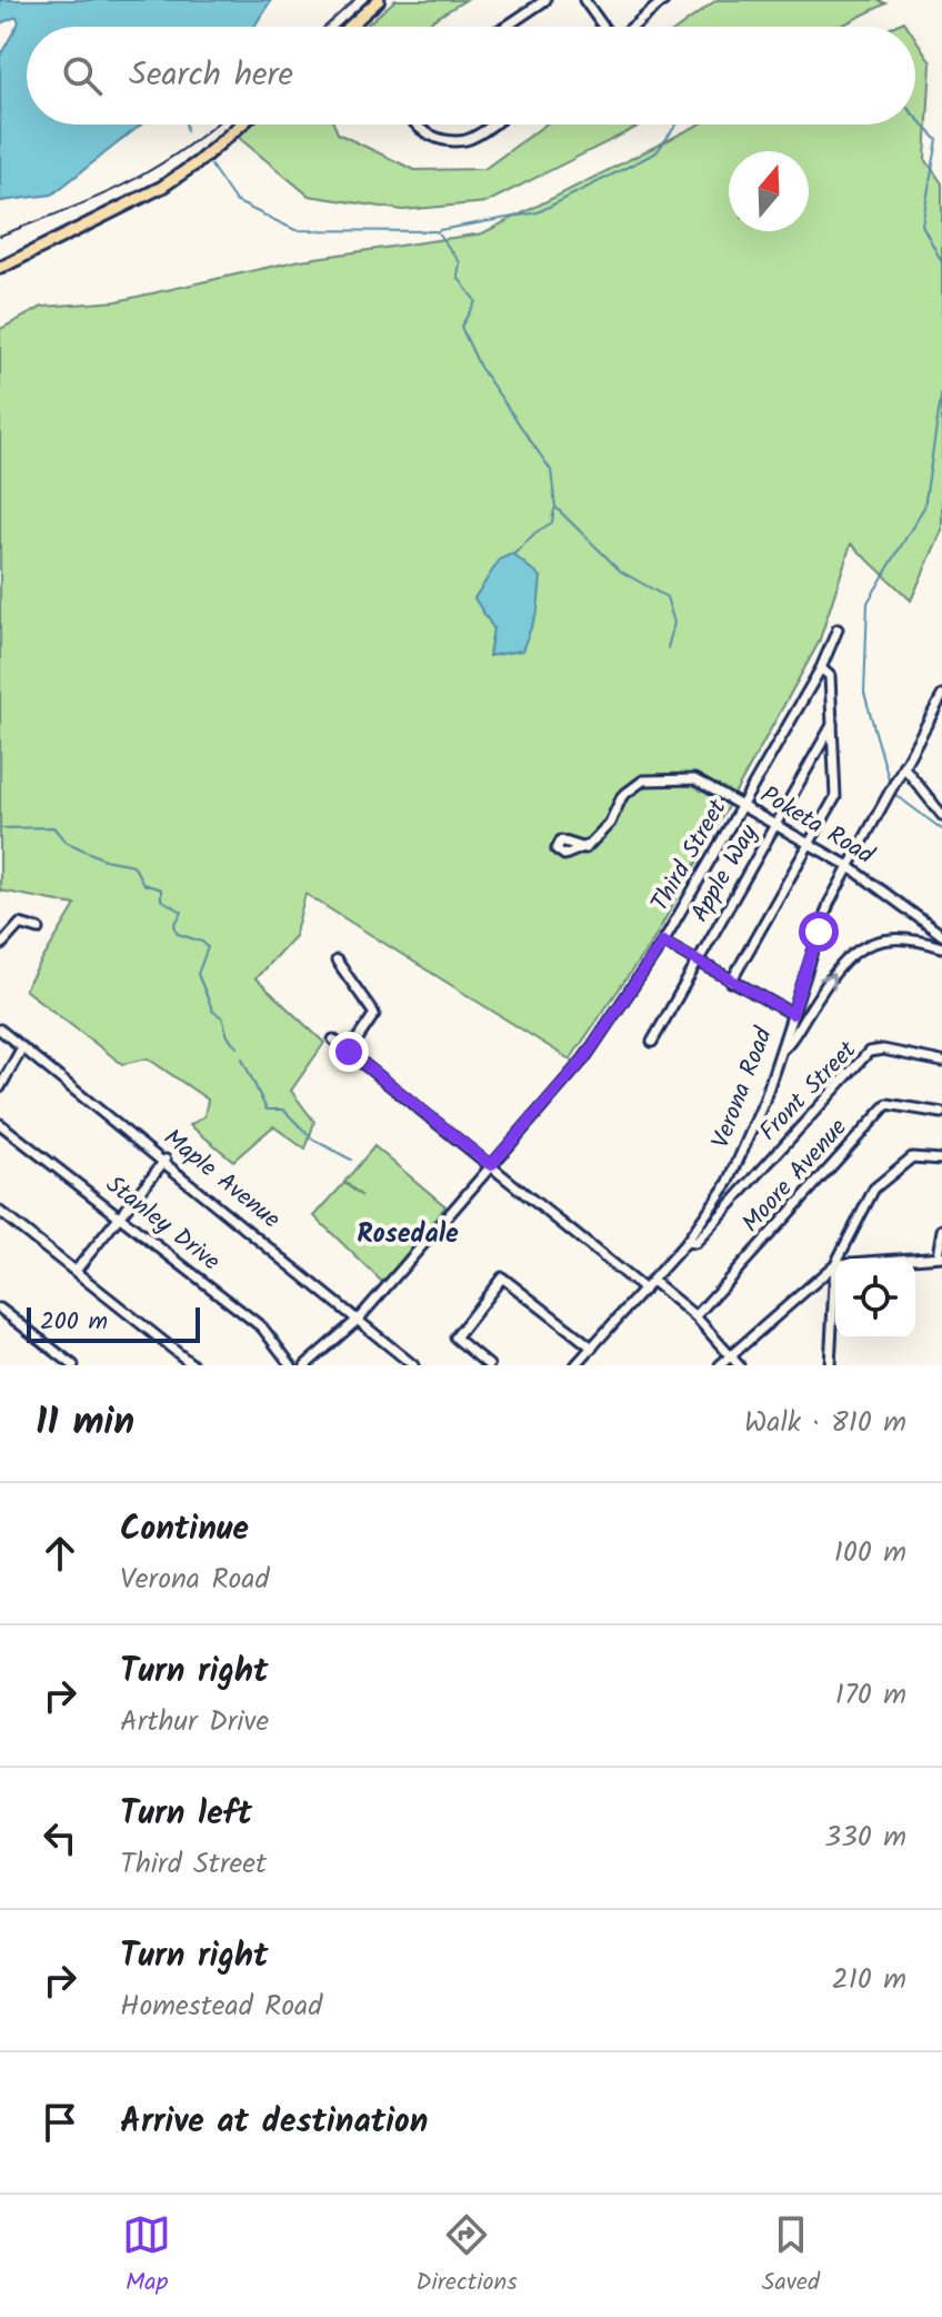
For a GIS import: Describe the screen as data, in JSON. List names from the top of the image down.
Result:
{
  "streets": {
    "street": [
      "Poketa Road",
      "Third Street",
      "Apple Way",
      "Verona Road",
      "Front Street",
      "Moore Avenue",
      "Maple Avenue",
      "Stanley Drive"
    ]
  },
  "crossings": [
    ["Poketa Road", "Third Street"],
    ["Poketa Road", "Apple Way"],
    ["Poketa Road", "Verona Road"],
    ["Third Street", "Maple Avenue"],
    ["Verona Road", "Front Street"]
  ],
  "districts": ["Rosedale"],
  "scale_bar": "200 m",
  "north": "top",
  "page": {
    "search": "Search here",
    "scale": "200 m",
    "heading": ["11 min", "Walk · 810 m"],
    "list": [
      ["Continue", "Verona Road", "100 m"],
      ["Turn right", "Arthur Drive", "170 m"],
      ["Turn left", "Third Street", "330 m"],
      ["Turn right", "Homestead Road", "210 m"],
      "Arrive at destination"
    ],
    "nav": ["Map", "Directions", "Saved"]
  }
}
